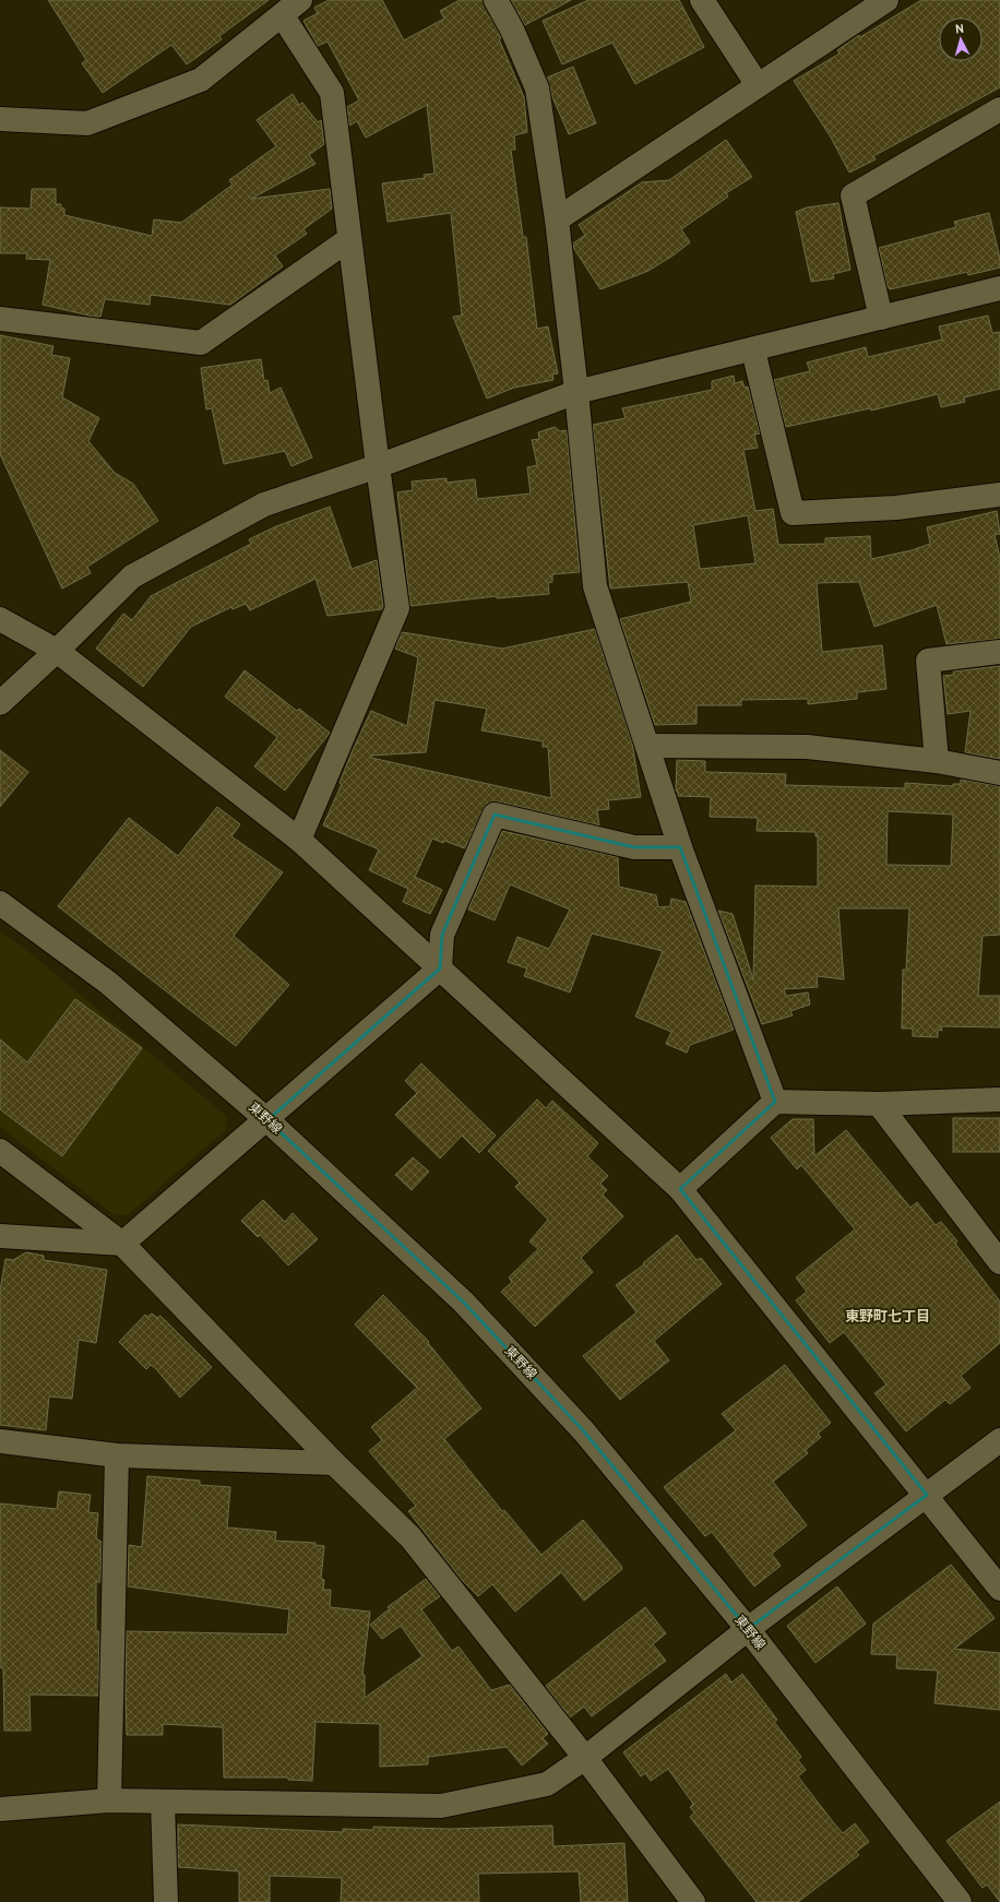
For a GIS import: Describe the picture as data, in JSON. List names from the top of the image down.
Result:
{
  "streets": {
    "street": ["東野線"]
  },
  "districts": ["東野町七丁目"],
  "north": "top"
}
